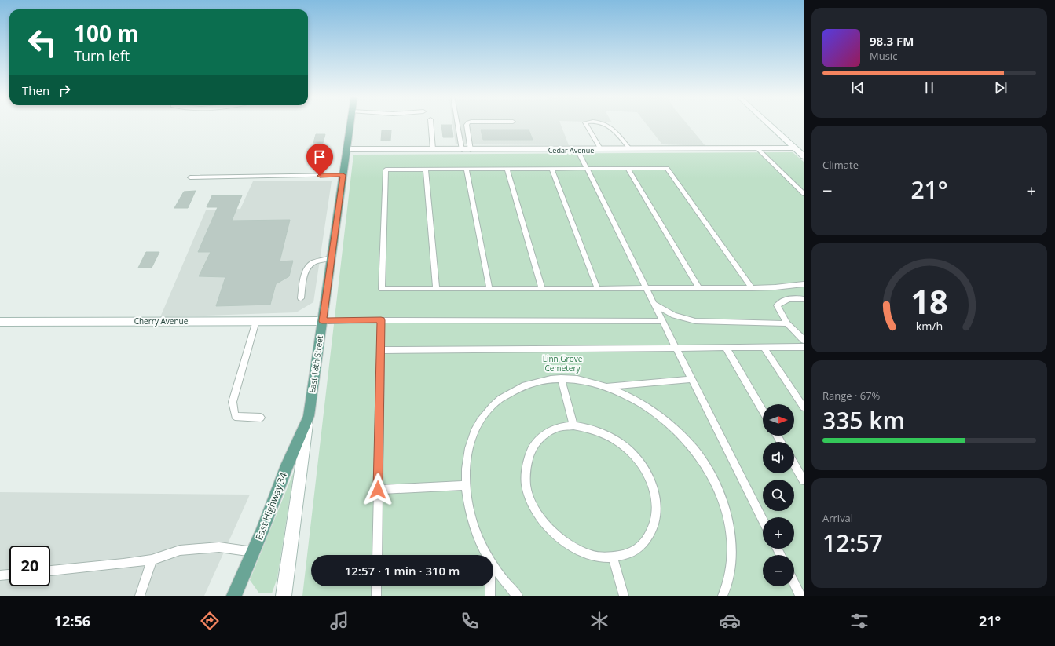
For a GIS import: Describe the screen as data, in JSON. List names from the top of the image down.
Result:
{
  "streets": {
    "main road": ["East 18th Street", "East Highway 34"],
    "street": ["Cedar Avenue", "Cherry Avenue"]
  },
  "crossings": [
    ["Cedar Avenue", "East 18th Street"],
    ["Cherry Avenue", "East 18th Street"],
    ["East 18th Street", "East Highway 34"]
  ],
  "parks": ["Linn Grove Cemetery"],
  "north": "right",
  "page": {
    "turn": ["100 m", "Turn left"],
    "song": ["98.3 FM", "Music"],
    "then": "Then",
    "tile": [
      "Climate",
      ["Range · 67%", "335 km"],
      ["Arrival", "12:57"]
    ],
    "heat": ["−", "21°", "+"],
    "map_buttons": ["+", "−"],
    "limit": "20",
    "trip": "12:57 · 1 min · 310 m",
    "tabs": ["12:56", "21°"],
    "gauge": ["18", "km/h"]
  }
}
